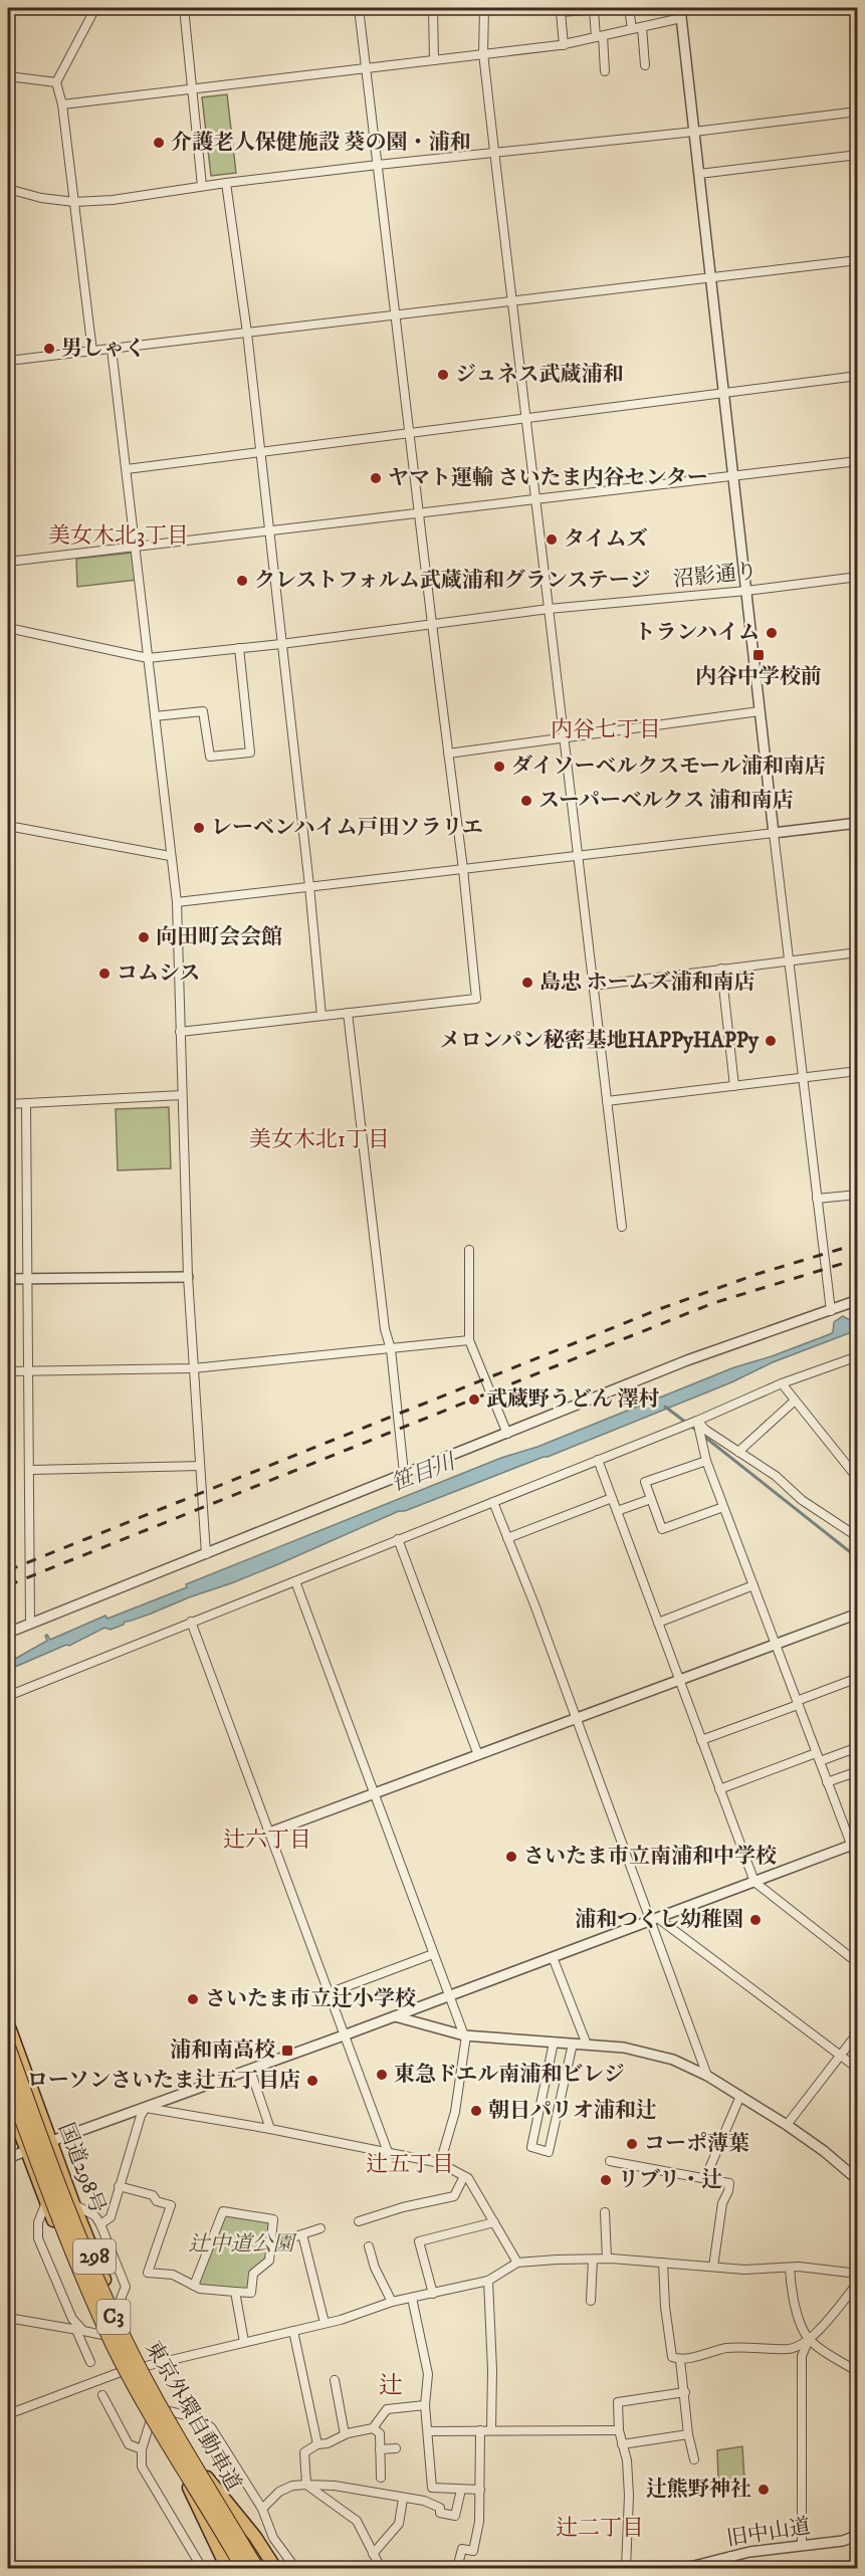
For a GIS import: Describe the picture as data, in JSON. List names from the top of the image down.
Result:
{
  "streets": {
    "highway": [
      "国道298号",
      "298",
      "C3",
      "東京外環自動車道"
    ],
    "street": ["沼影通り", "旧中山道"]
  },
  "districts": [
    "美女木北3丁目",
    "内谷七丁目",
    "美女木北1丁目",
    "辻六丁目",
    "辻五丁目",
    "辻",
    "辻二丁目"
  ],
  "water": ["笹目川"],
  "parks": ["辻中道公園"],
  "places": {
    "other": [
      "介護老人保健施設 葵の園・浦和",
      "男しゃく",
      "ジュネス武蔵浦和",
      "ヤマト運輸 さいたま内谷センター",
      "タイムズ",
      "クレストフォルム武蔵浦和グランステージ",
      "トランハイム",
      "ダイソーベルクスモール浦和南店",
      "スーパーベルクス 浦和南店",
      "レーベンハイム戸田ソラリエ",
      "向田町会会館",
      "コムシス",
      "島忠 ホームズ浦和南店",
      "メロンパン秘密基地HAPPyHAPPy",
      "武蔵野うどん 澤村",
      "さいたま市立南浦和中学校",
      "浦和つくし幼稚園",
      "さいたま市立辻小学校",
      "東急ドエル南浦和ビレジ",
      "ローソンさいたま辻五丁目店",
      "朝日パリオ浦和辻",
      "コーポ薄葉",
      "リブリ・辻",
      "辻熊野神社"
    ],
    "transit": ["内谷中学校前", "浦和南高校"]
  }
}
